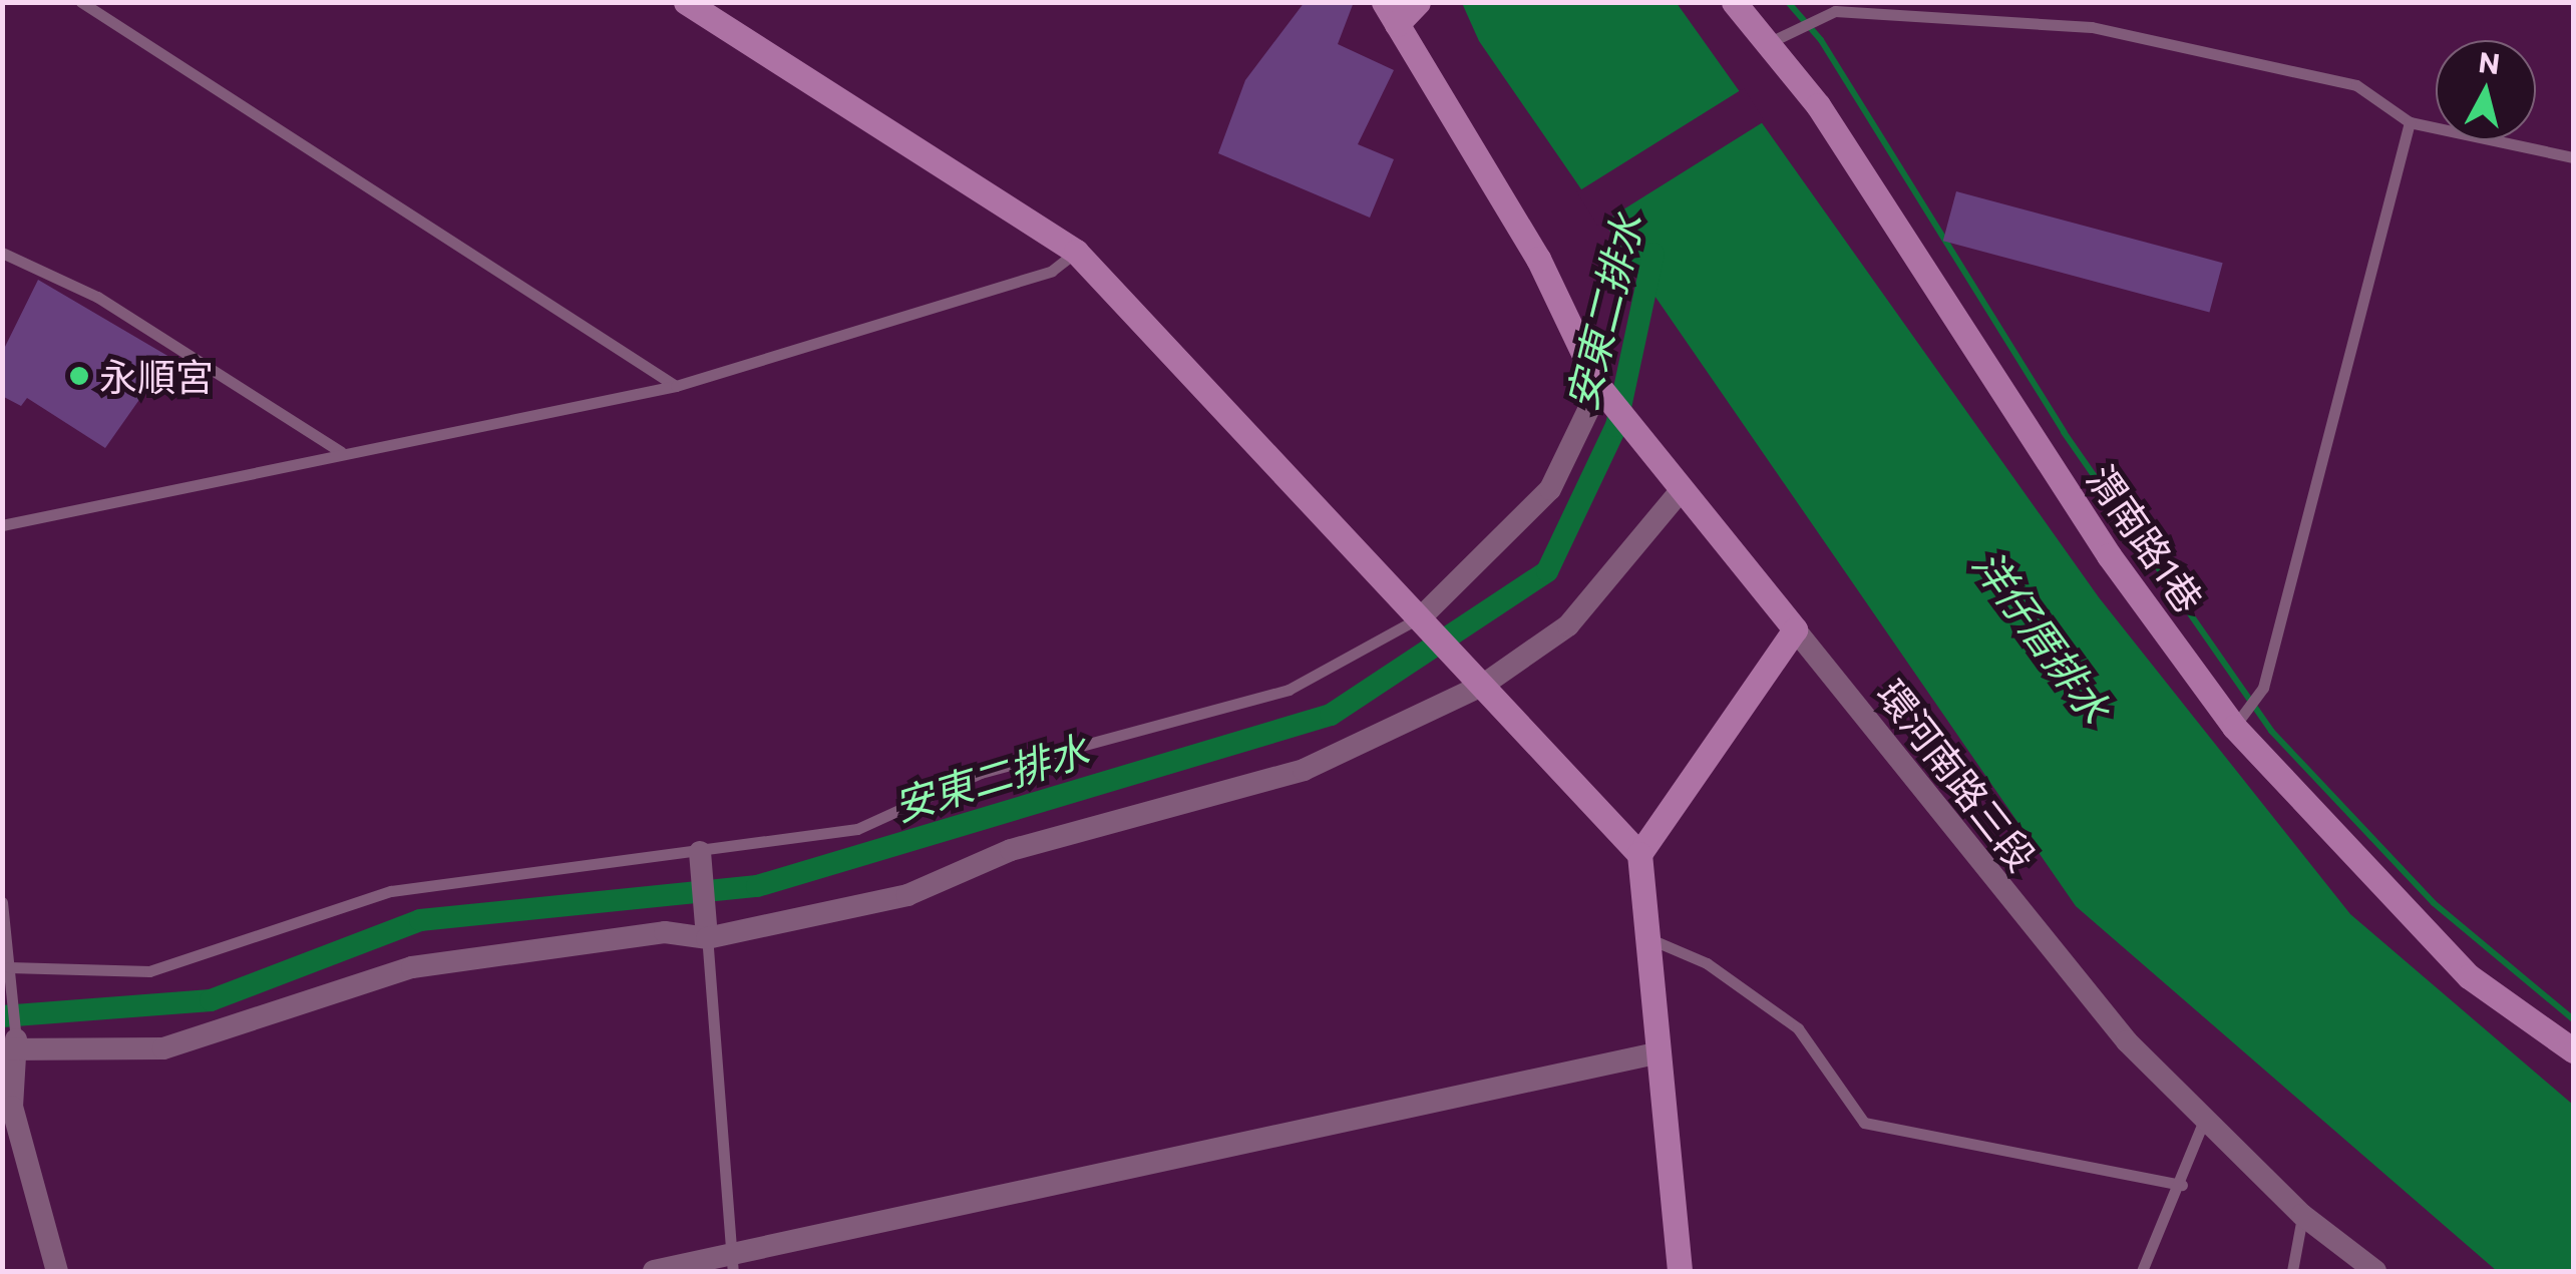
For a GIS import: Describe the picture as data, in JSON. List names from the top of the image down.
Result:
{
  "streets": {
    "street": ["渭南路1巷", "環河南路三段"]
  },
  "water": ["安東二排水", "洋仔厝排水"],
  "places": ["永順宮"],
  "north": "top"
}
